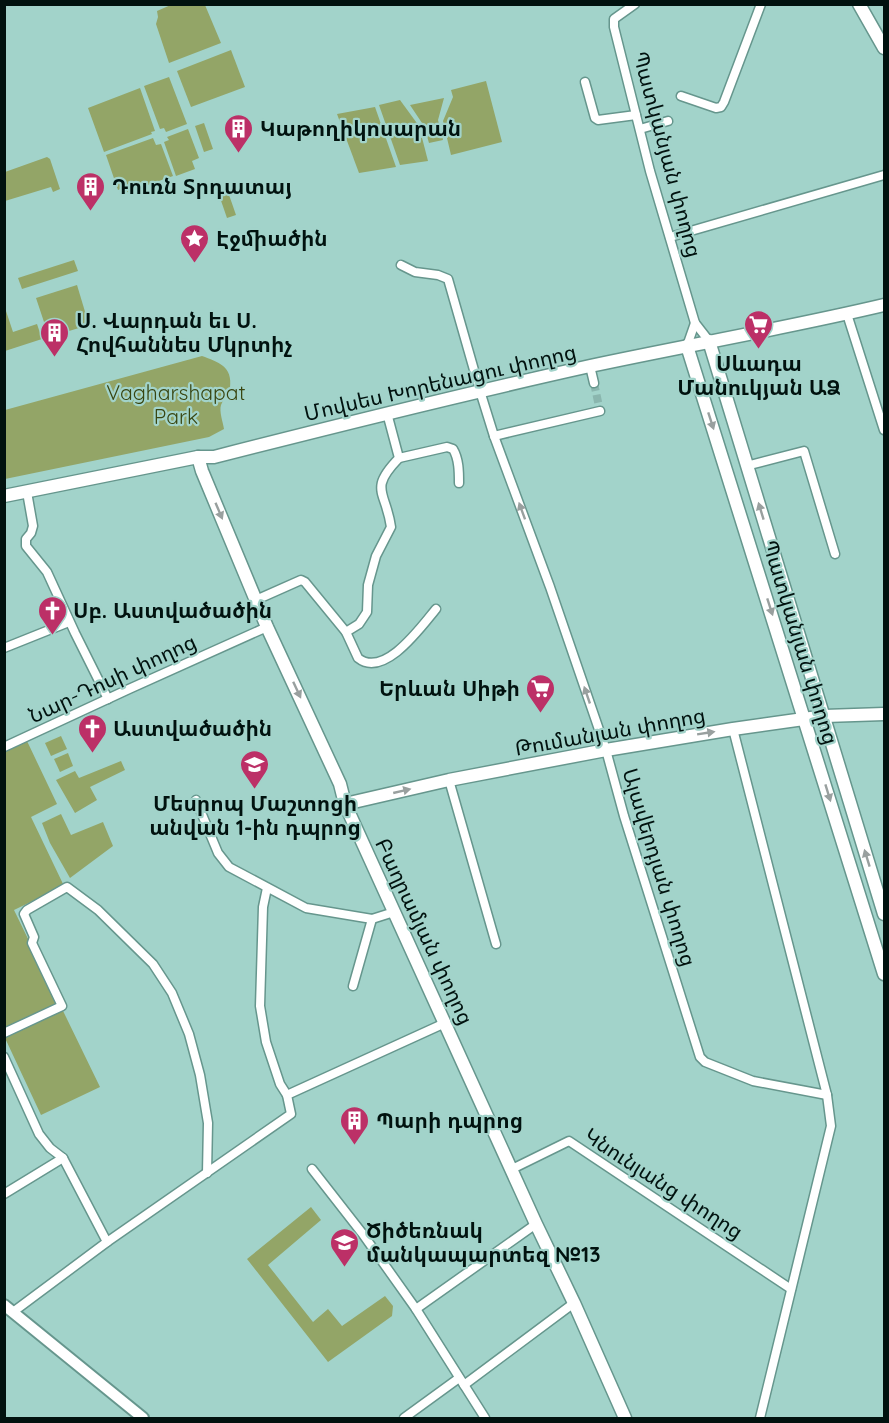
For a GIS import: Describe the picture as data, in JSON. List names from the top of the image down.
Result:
{
  "streets": {
    "main road": [
      "Պատկանյան փողոց",
      "Մովսես Խորենացու փողոց",
      "Թումանյան փողոց",
      "Բաղրամյան փողոց"
    ],
    "street": ["Նար-Դոսի փողոց", "Ալավերդյան փողոց", "Կնունյանց փողոց"]
  },
  "crossings": [
    ["Պատկանյան փողոց", "Մովսես Խորենացու փողոց"],
    ["Պատկանյան փողոց", "Թումանյան փողոց"],
    ["Մովսես Խորենացու փողոց", "Ալավերդյան փողոց"],
    ["Մովսես Խորենացու փողոց", "Բաղրամյան փողոց"],
    ["Նար-Դոսի փողոց", "Բաղրամյան փողոց"],
    ["Թումանյան փողոց", "Ալավերդյան փողոց"],
    ["Թումանյան փողոց", "Բաղրամյան փողոց"],
    ["Բաղրամյան փողոց", "Կնունյանց փողոց"]
  ],
  "one_way": ["Թումանյան փողոց"],
  "parks": ["Vagharshapat Park"],
  "places": {
    "building": [
      "Կաթողիկոսարան",
      "Դուռն Տրդատայ",
      "Ս. Վարդան եւ Ս. Հովհաննես Մկրտիչ",
      "Պարի դպրոց"
    ],
    "place": ["Էջմիածին"],
    "supermarket": ["Սևադա Մանուկյան ԱՁ", "Երևան Սիթի"],
    "church": ["Սբ. Աստվածածին", "Աստվածածին"],
    "school or university": ["Մեսրոպ Մաշտոցի անվան 1-ին դպրոց", "Ծիծեռնակ մանկապարտեզ №13"]
  }
}
